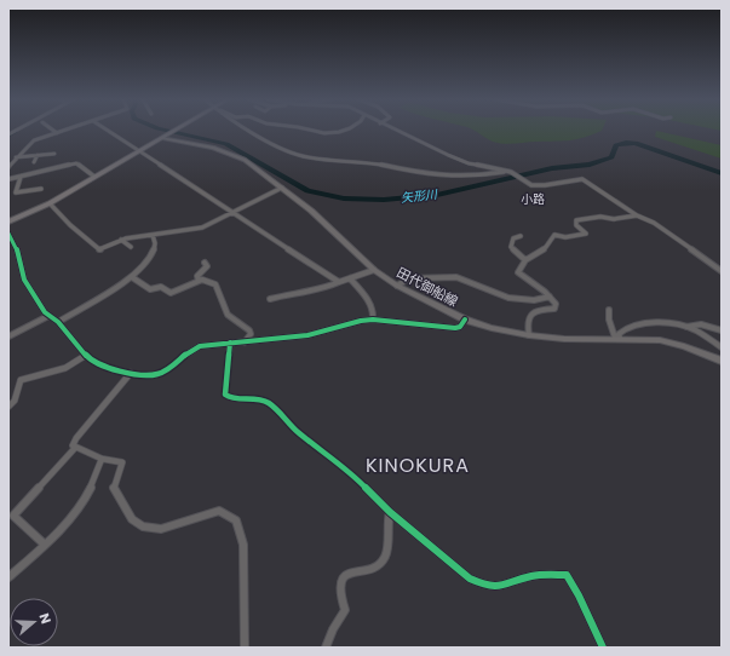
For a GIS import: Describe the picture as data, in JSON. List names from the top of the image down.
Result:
{
  "streets": {
    "main road": ["田代御船線"]
  },
  "districts": ["小路", "KINOKURA"],
  "water": ["矢形川"],
  "north": "right"
}
